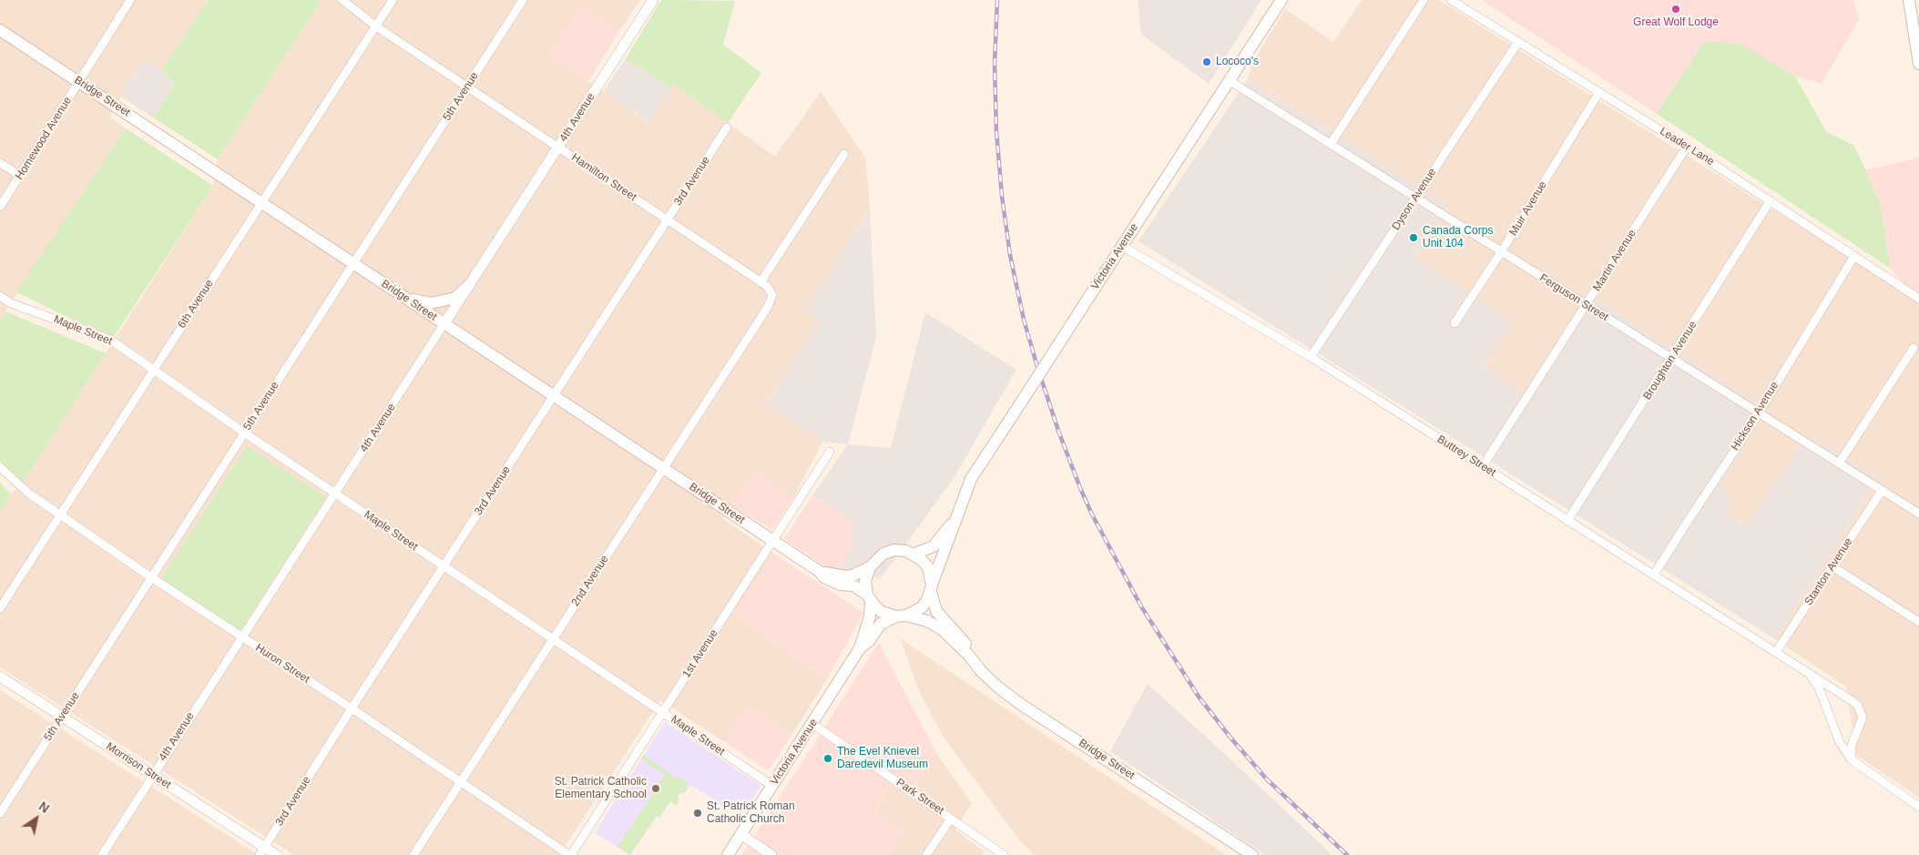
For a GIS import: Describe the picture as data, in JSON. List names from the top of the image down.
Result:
{
  "streets": {
    "main road": ["Bridge Street", "Victoria Avenue"],
    "street": [
      "5th Avenue",
      "4th Avenue",
      "Homewood Avenue",
      "Leader Lane",
      "Hamilton Street",
      "3rd Avenue",
      "Dyson Avenue",
      "Muir Avenue",
      "Martin Avenue",
      "Ferguson Street",
      "6th Avenue",
      "Maple Street",
      "Broughton Avenue",
      "Hickson Avenue",
      "Buttrey Street",
      "Stanton Avenue",
      "2nd Avenue",
      "1st Avenue",
      "Huron Street",
      "Morrison Street",
      "Park Street"
    ]
  },
  "crossings": [
    ["Bridge Street", "5th Avenue"],
    ["Bridge Street", "4th Avenue"],
    ["Bridge Street", "Homewood Avenue"],
    ["Bridge Street", "3rd Avenue"],
    ["Bridge Street", "Victoria Avenue"],
    ["Bridge Street", "6th Avenue"],
    ["Bridge Street", "2nd Avenue"],
    ["Bridge Street", "1st Avenue"],
    ["5th Avenue", "Hamilton Street"],
    ["5th Avenue", "Maple Street"],
    ["5th Avenue", "Huron Street"],
    ["5th Avenue", "Morrison Street"],
    ["4th Avenue", "Hamilton Street"],
    ["4th Avenue", "Maple Street"],
    ["4th Avenue", "Huron Street"],
    ["4th Avenue", "Morrison Street"],
    ["Leader Lane", "Dyson Avenue"],
    ["Leader Lane", "Muir Avenue"],
    ["Leader Lane", "Martin Avenue"],
    ["Leader Lane", "Broughton Avenue"],
    ["Leader Lane", "Hickson Avenue"],
    ["Hamilton Street", "3rd Avenue"],
    ["Hamilton Street", "6th Avenue"],
    ["Hamilton Street", "2nd Avenue"],
    ["3rd Avenue", "Maple Street"],
    ["3rd Avenue", "Huron Street"],
    ["3rd Avenue", "Morrison Street"],
    ["Dyson Avenue", "Ferguson Street"],
    ["Dyson Avenue", "Buttrey Street"],
    ["Muir Avenue", "Ferguson Street"],
    ["Victoria Avenue", "Ferguson Street"],
    ["Victoria Avenue", "Maple Street"],
    ["Victoria Avenue", "Buttrey Street"],
    ["Victoria Avenue", "Park Street"],
    ["Martin Avenue", "Ferguson Street"],
    ["Martin Avenue", "Buttrey Street"],
    ["Ferguson Street", "Broughton Avenue"],
    ["Ferguson Street", "Hickson Avenue"],
    ["Ferguson Street", "Stanton Avenue"],
    ["6th Avenue", "Maple Street"],
    ["6th Avenue", "Huron Street"],
    ["Maple Street", "2nd Avenue"],
    ["Maple Street", "1st Avenue"],
    ["Broughton Avenue", "Buttrey Street"],
    ["Hickson Avenue", "Buttrey Street"],
    ["Buttrey Street", "Stanton Avenue"],
    ["2nd Avenue", "Huron Street"],
    ["1st Avenue", "Huron Street"]
  ],
  "places": [
    "Great Wolf Lodge",
    "Lococo's",
    "Canada Corps Unit 104",
    "The Evel Knievel Daredevil Museum",
    "St. Patrick Catholic Elementary School",
    "St. Patrick Roman Catholic Church"
  ],
  "north": "top right"
}
